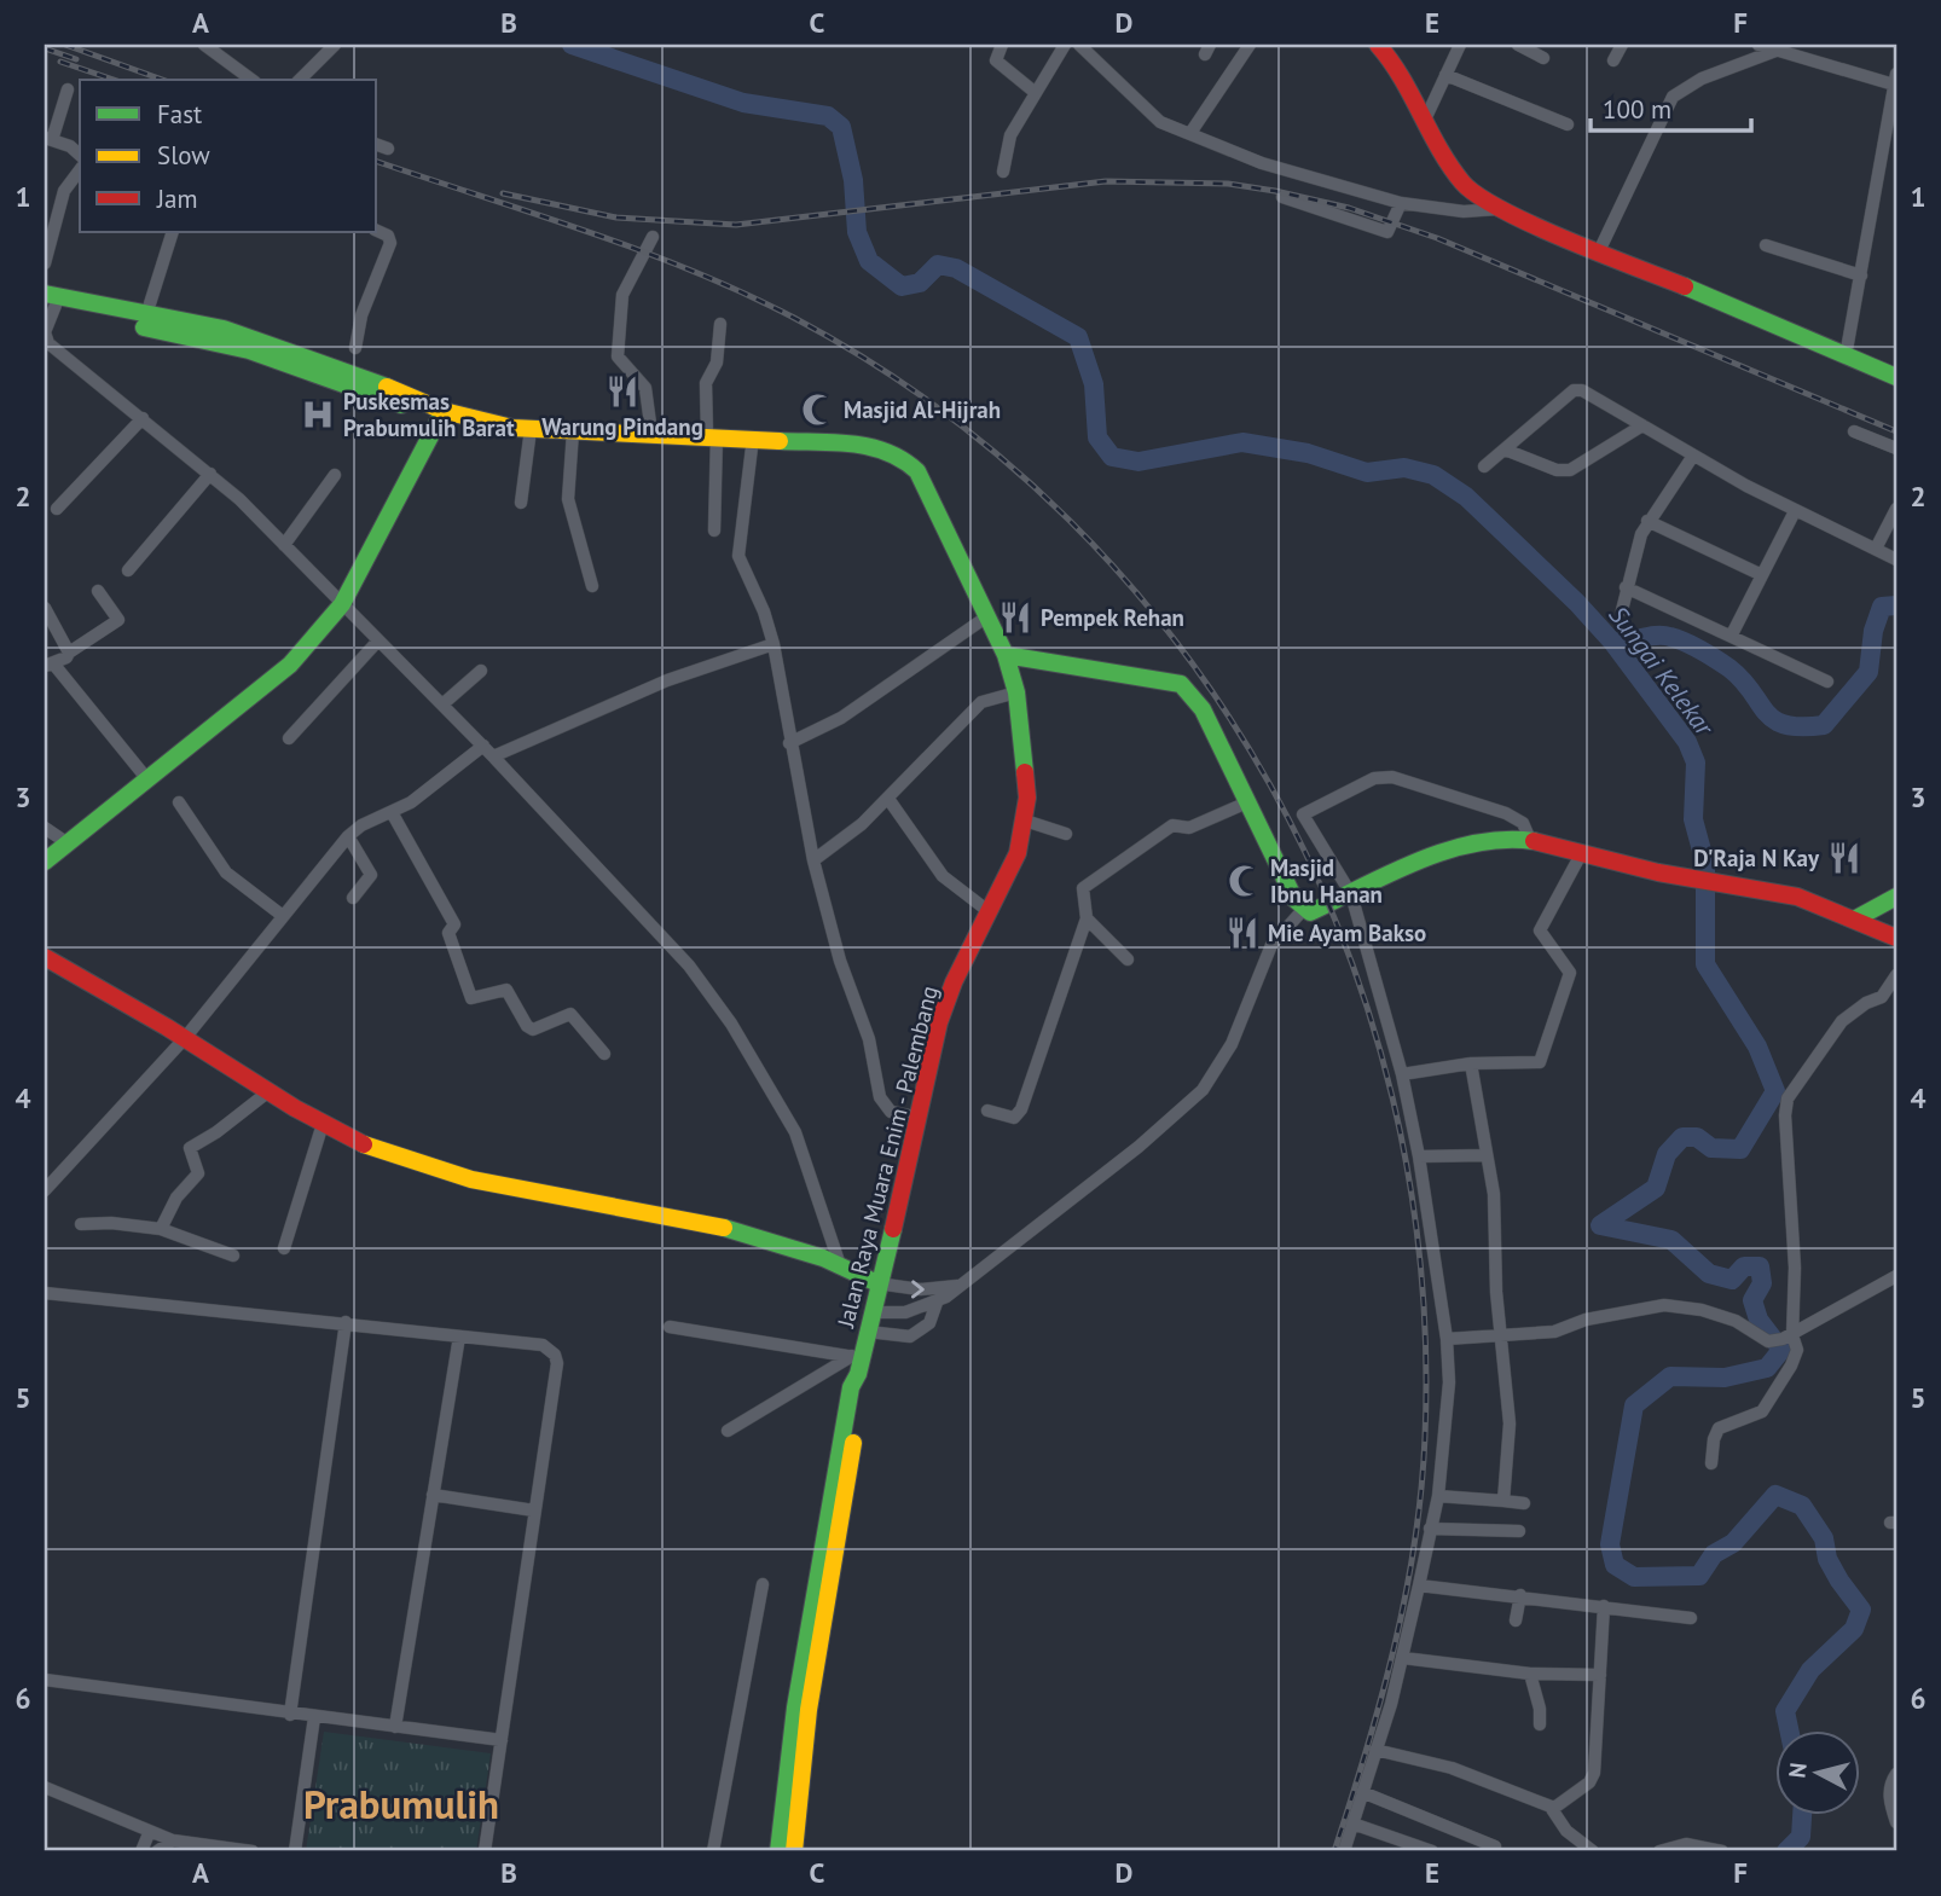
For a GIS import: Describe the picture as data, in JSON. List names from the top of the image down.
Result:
{
  "streets": {
    "main road": ["Jalan Raya Muara Enim - Palembang"]
  },
  "districts": ["Prabumulih"],
  "water": ["Sungai Kelekar"],
  "places": {
    "restaurant": [
      "Warung Pindang",
      "Pempek Rehan",
      "D'Raja N Kay",
      "Mie Ayam Bakso"
    ],
    "mosque": ["Masjid Al-Hijrah", "Masjid Ibnu Hanan"],
    "hospital": ["Puskesmas Prabumulih Barat"]
  },
  "legend": ["Fast", "Slow", "Jam"],
  "scale_bar": "100 m",
  "north": "left",
  "grid": {
    "columns": [
      "A",
      "B",
      "C",
      "D",
      "E",
      "F"
    ],
    "rows": [
      "1",
      "2",
      "3",
      "4",
      "5",
      "6"
    ]
  }
}
